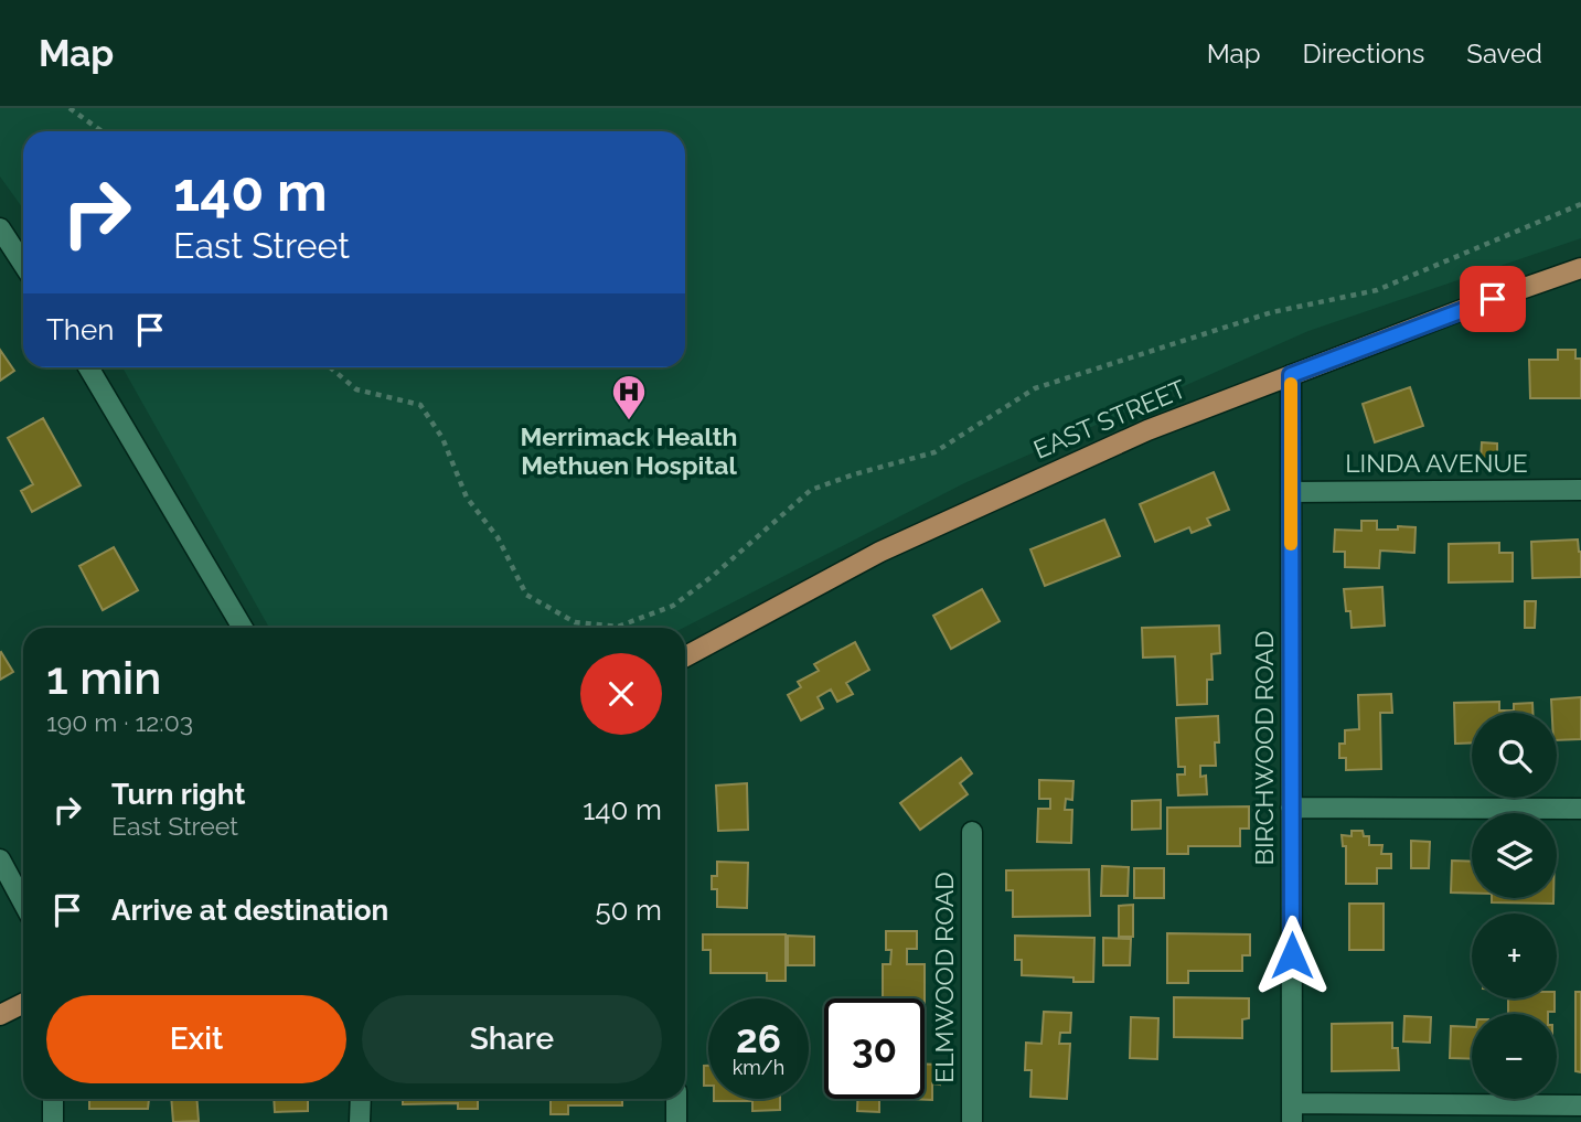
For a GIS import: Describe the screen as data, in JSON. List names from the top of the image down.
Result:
{
  "streets": {
    "main road": ["EAST STREET"],
    "street": ["LINDA AVENUE", "BIRCHWOOD ROAD", "ELMWOOD ROAD"]
  },
  "crossings": [
    ["EAST STREET", "BIRCHWOOD ROAD"],
    ["LINDA AVENUE", "BIRCHWOOD ROAD"]
  ],
  "places": {
    "hospital": ["Merrimack Health Methuen Hospital"]
  },
  "page": {
    "header": "Map",
    "nav": ["Map", "Directions", "Saved"],
    "turn": ["140 m", "East Street"],
    "then": "Then",
    "heading": ["1 min", "190 m · 12:03"],
    "map_buttons": ["+", "−"],
    "list": [
      {
        "name": "Turn right",
        "note": "East Street",
        "value": "140 m"
      },
      {
        "name": "Arrive at destination",
        "value": "50 m"
      }
    ],
    "buttons": ["Exit", "Share"],
    "speed": "26 km/h",
    "limit": "30"
  }
}
